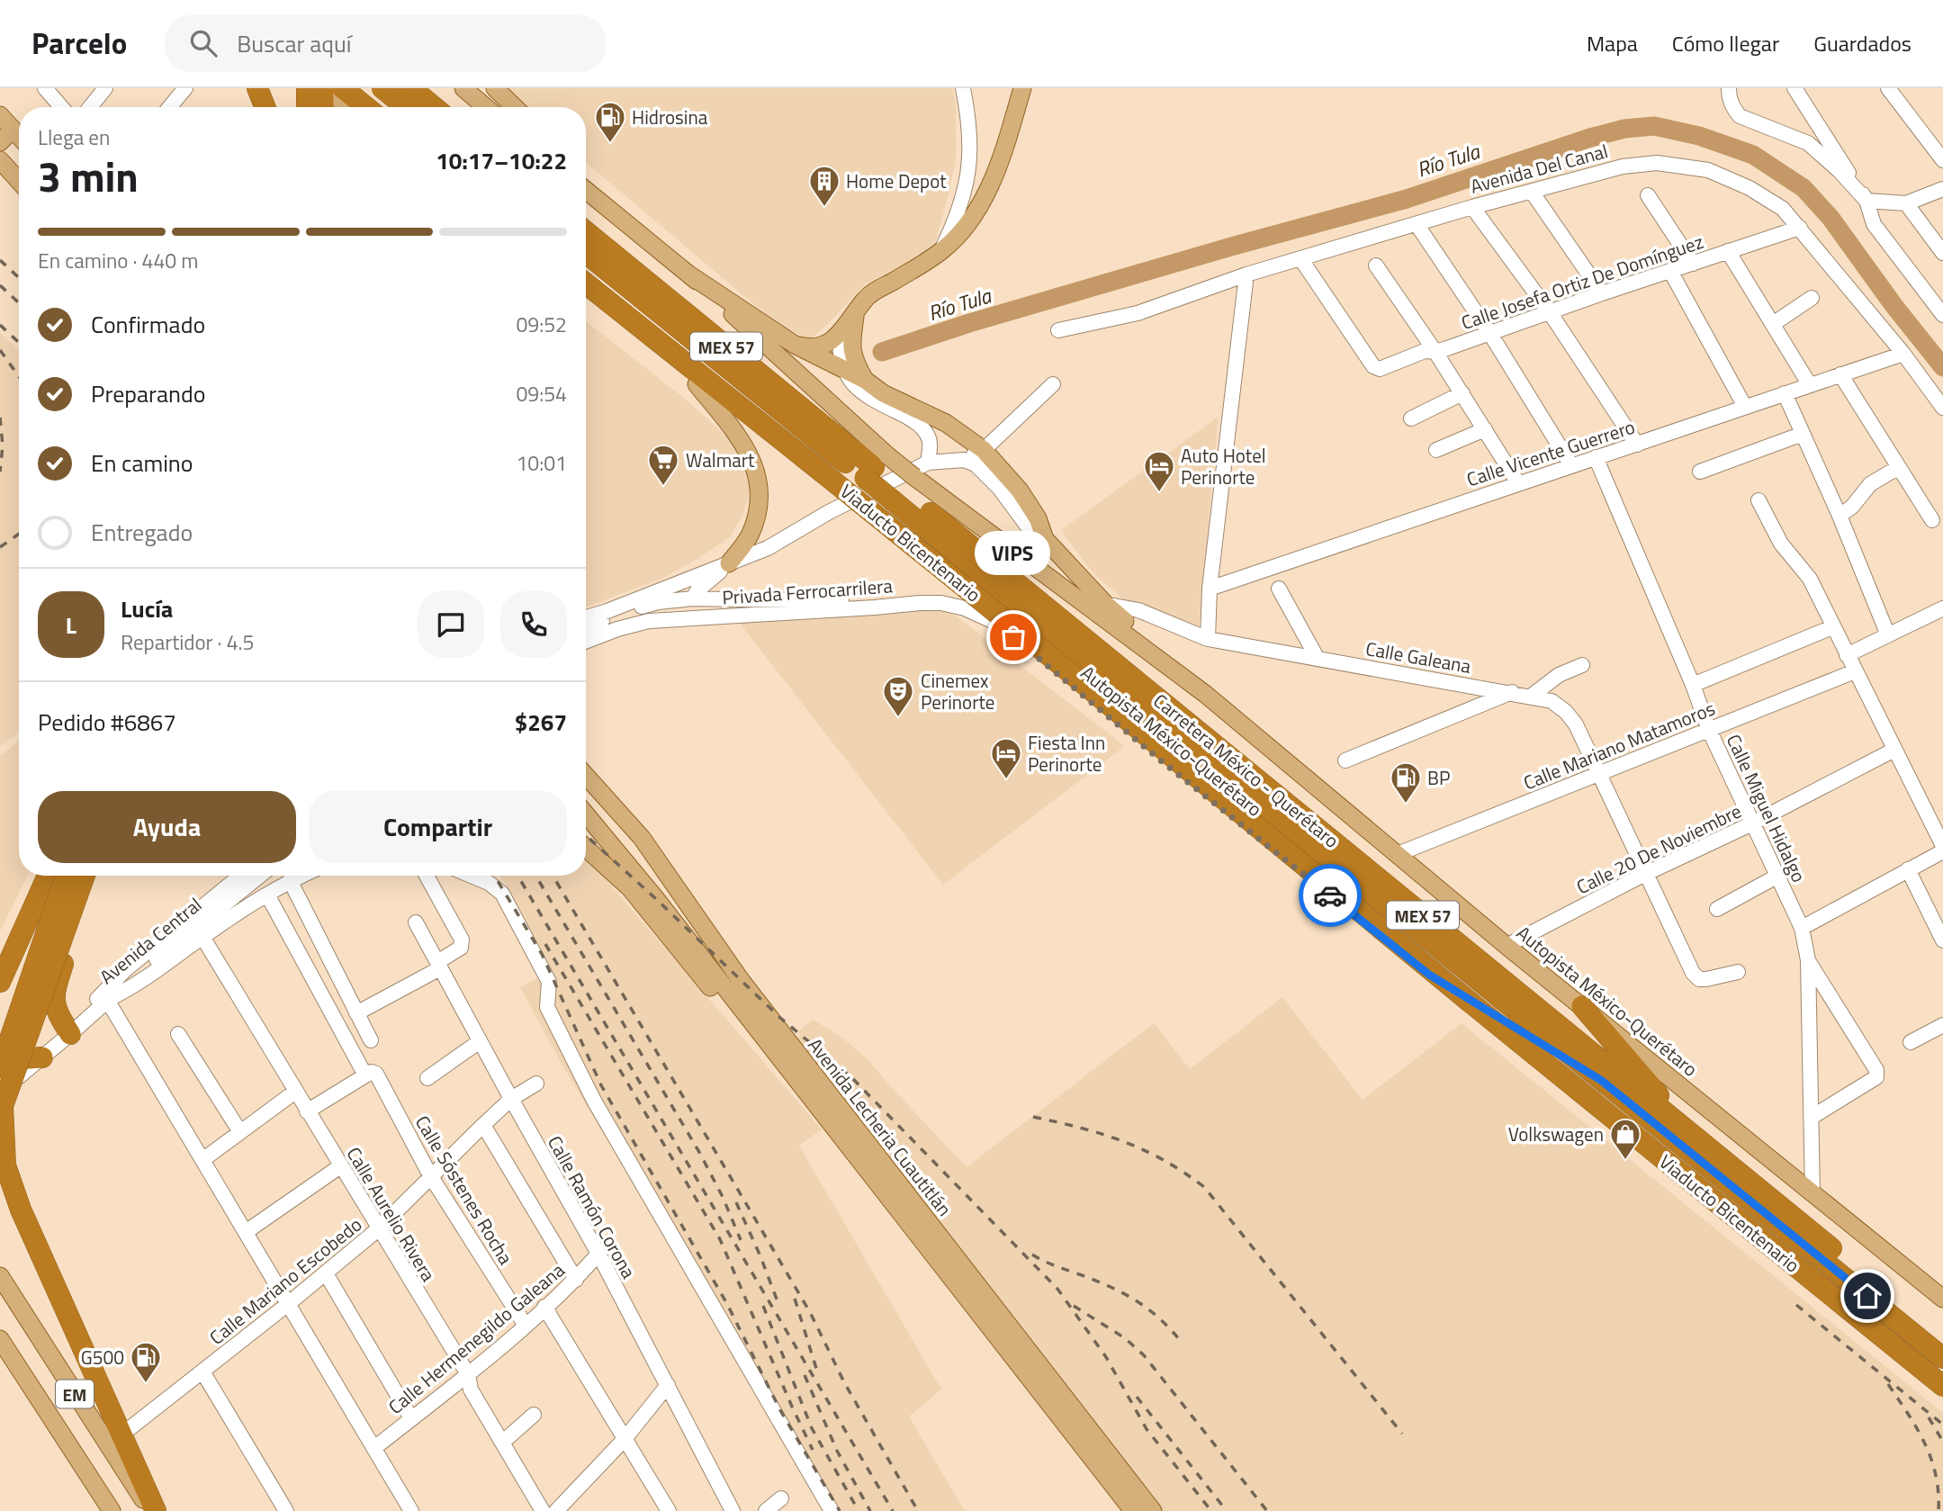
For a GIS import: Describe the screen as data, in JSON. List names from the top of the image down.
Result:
{
  "streets": {
    "highway": ["MEX 57", "Viaducto Bicentenario", "Carretera México - Querétaro"],
    "main road": ["Autopista México-Querétaro", "Avenida Lecheria Cuautitlán", "EM"],
    "street": [
      "Avenida Del Canal",
      "Calle Josefa Ortiz De Domínguez",
      "Calle Vicente Guerrero",
      "Privada Ferrocarrilera",
      "Calle Galeana",
      "Calle Mariano Matamoros",
      "Calle Miguel Hidalgo",
      "Calle 20 De Noviembre",
      "Avenida Central",
      "Calle Sóstenes Rocha",
      "Calle Ramón Corona",
      "Calle Aurelio Rivera",
      "Calle Mariano Escobedo",
      "Calle Hermenegildo Galeana"
    ]
  },
  "crossings": [
    ["Avenida Del Canal", "Calle Josefa Ortiz De Domínguez"],
    ["Avenida Del Canal", "Calle Vicente Guerrero"],
    ["Calle Vicente Guerrero", "Calle Miguel Hidalgo"],
    ["Viaducto Bicentenario", "Autopista México-Querétaro"],
    ["Privada Ferrocarrilera", "Autopista México-Querétaro"],
    ["Calle Galeana", "Autopista México-Querétaro"],
    ["Calle Galeana", "Calle Mariano Matamoros"],
    ["Calle Galeana", "Calle 20 De Noviembre"],
    ["Autopista México-Querétaro", "Calle Mariano Matamoros"],
    ["Autopista México-Querétaro", "Carretera México - Querétaro"],
    ["Autopista México-Querétaro", "Calle Miguel Hidalgo"],
    ["Autopista México-Querétaro", "Calle 20 De Noviembre"],
    ["Calle Mariano Matamoros", "Calle Miguel Hidalgo"],
    ["Calle Miguel Hidalgo", "Calle 20 De Noviembre"],
    ["Calle Sóstenes Rocha", "Calle Mariano Escobedo"],
    ["Calle Sóstenes Rocha", "Calle Hermenegildo Galeana"],
    ["Calle Ramón Corona", "Calle Mariano Escobedo"],
    ["Calle Ramón Corona", "Calle Hermenegildo Galeana"],
    ["Calle Aurelio Rivera", "Calle Mariano Escobedo"],
    ["Calle Aurelio Rivera", "Calle Hermenegildo Galeana"]
  ],
  "water": ["Río Tula"],
  "places": {
    "fuel station": ["Hidrosina", "BP", "G500"],
    "building": ["Home Depot"],
    "supermarket": ["Walmart"],
    "hotel": ["Auto Hotel Perinorte", "Fiesta Inn Perinorte"],
    "other": ["VIPS"],
    "theatre": ["Cinemex Perinorte"],
    "shop": ["Volkswagen"]
  },
  "page": {
    "header": "Parcelo",
    "search": "Buscar aquí",
    "nav": ["Mapa", "Cómo llegar", "Guardados"],
    "heading": ["3 min", "Llega en", "10:17–10:22"],
    "panel": [
      "Lucía",
      "Repartidor · 4.5",
      "Pedido #6867",
      "$267"
    ],
    "bar": "En camino · 440 m",
    "list": [
      ["Confirmado", "09:52"],
      ["Preparando", "09:54"],
      ["En camino", "10:01"],
      "Entregado"
    ],
    "bubble": "VIPS",
    "round": "L",
    "buttons": ["Ayuda", "Compartir"]
  }
}
